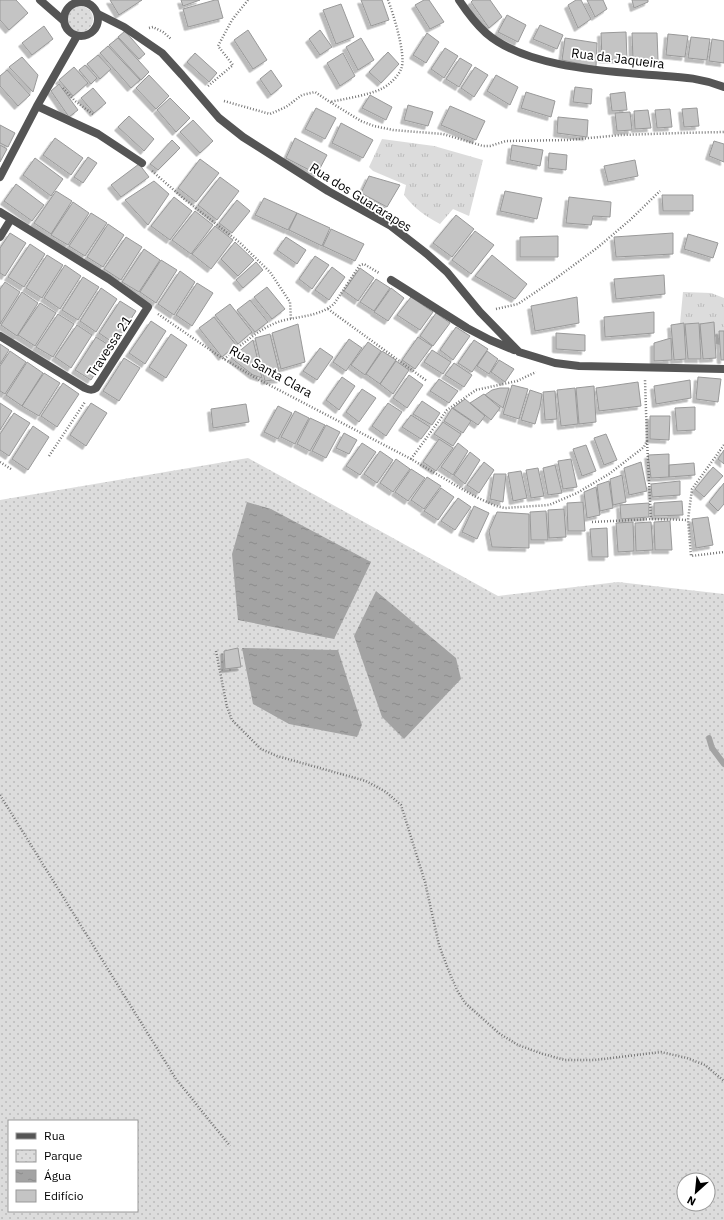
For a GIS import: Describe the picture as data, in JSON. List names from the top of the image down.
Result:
{
  "streets": {
    "street": ["Rua da Jaqueira", "Rua dos Guararapes", "Travessa 21"],
    "path": ["Rua Santa Clara"]
  },
  "crossings": [
    ["Travessa 21", "Rua Santa Clara"]
  ],
  "legend": [
    "Rua",
    "Parque",
    "Água",
    "Edifício"
  ],
  "north": "bottom left"
}
